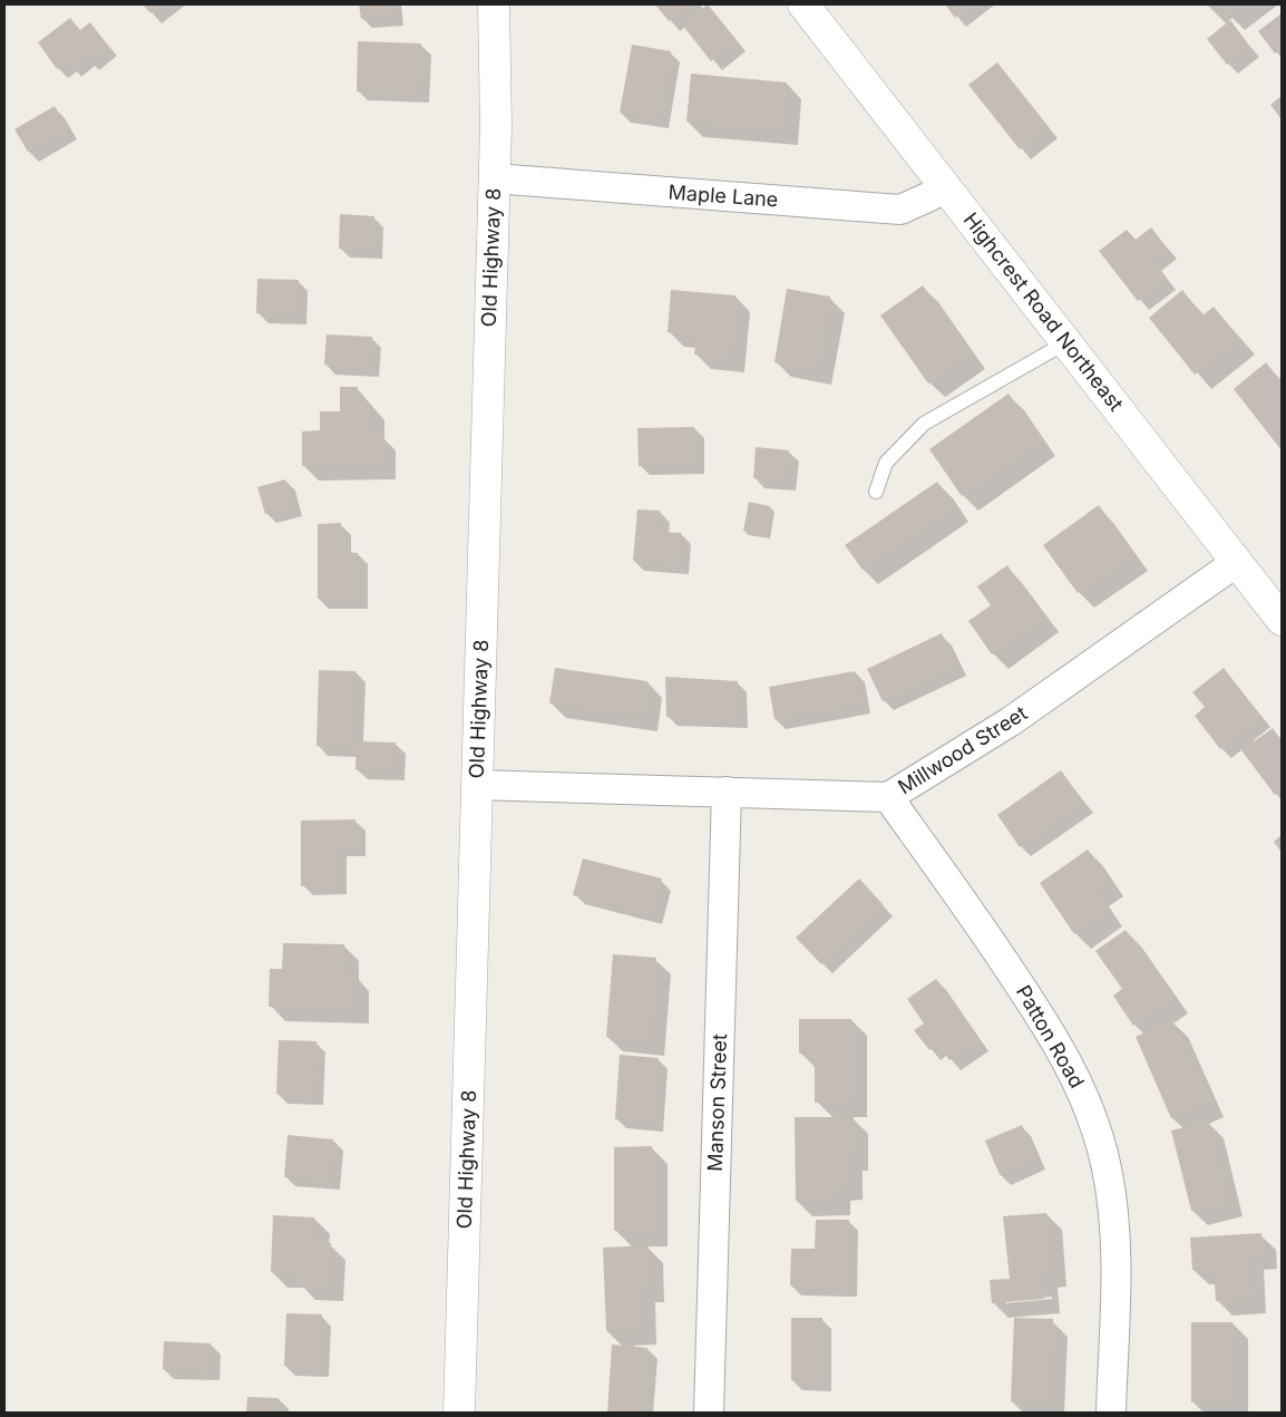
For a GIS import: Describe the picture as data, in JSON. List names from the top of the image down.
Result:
{
  "streets": {
    "street": [
      "Maple Lane",
      "Old Highway 8",
      "Highcrest Road Northeast",
      "Millwood Street",
      "Patton Road",
      "Manson Street"
    ]
  },
  "crossings": [
    ["Maple Lane", "Old Highway 8"],
    ["Maple Lane", "Highcrest Road Northeast"],
    ["Old Highway 8", "Millwood Street"],
    ["Highcrest Road Northeast", "Millwood Street"],
    ["Millwood Street", "Patton Road"],
    ["Millwood Street", "Manson Street"]
  ]
}
